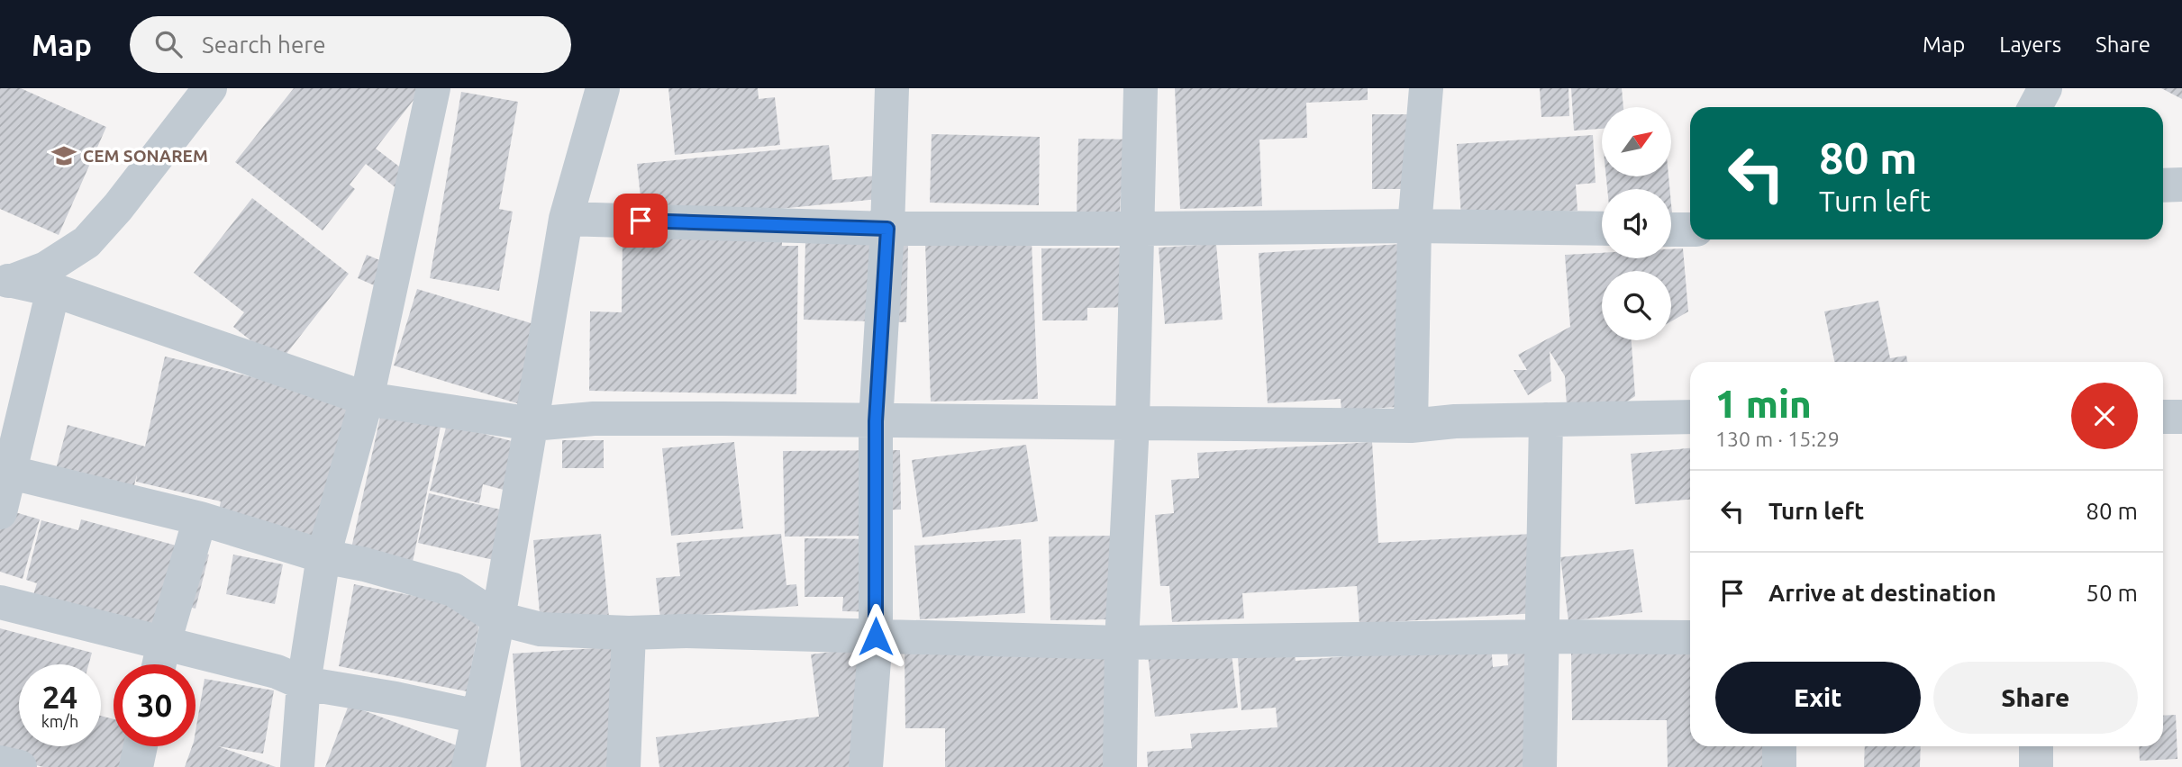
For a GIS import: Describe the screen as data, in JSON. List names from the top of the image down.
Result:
{
  "places": {
    "school or university": ["CEM SONAREM"]
  },
  "north": "top right",
  "page": {
    "header": "Map",
    "search": "Search here",
    "nav": ["Map", "Layers", "Share"],
    "turn": ["80 m", "Turn left"],
    "heading": ["1 min", "130 m · 15:29"],
    "list": [
      {
        "name": "Turn left",
        "value": "80 m"
      },
      {
        "name": "Arrive at destination",
        "value": "50 m"
      }
    ],
    "buttons": ["Exit", "Share"],
    "speed": "24 km/h",
    "limit": "30"
  }
}
